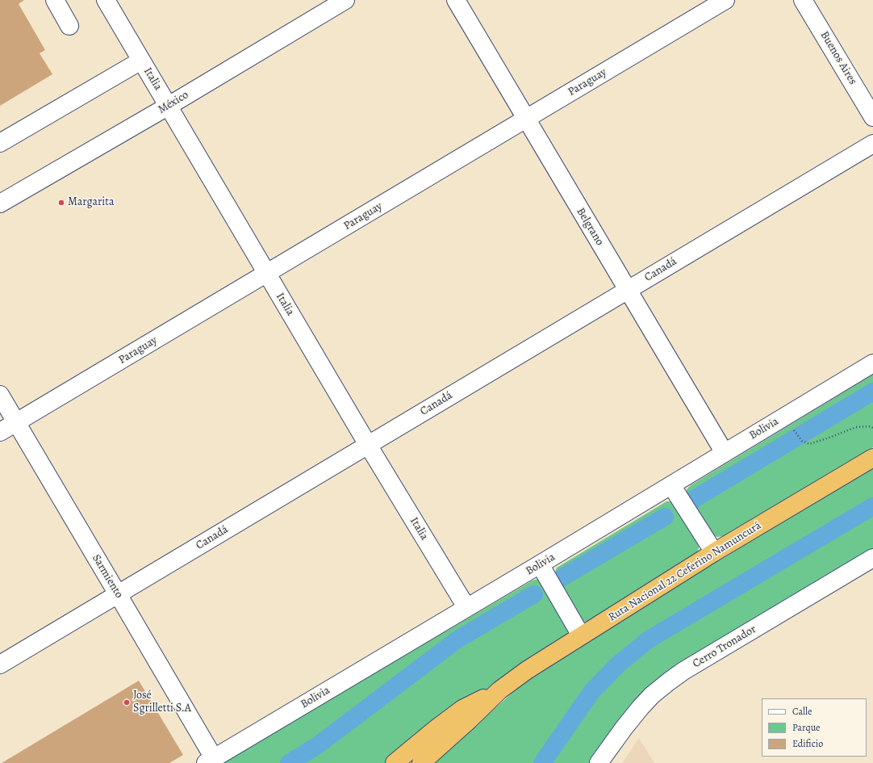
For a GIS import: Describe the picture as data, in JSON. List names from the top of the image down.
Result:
{
  "streets": {
    "highway": ["Ruta Nacional 22 Ceferino Namuncurá"],
    "street": [
      "Buenos Aires",
      "Italia",
      "Paraguay",
      "México",
      "Belgrano",
      "Canadá",
      "Bolivia",
      "Sarmiento",
      "Cerro Tronador"
    ]
  },
  "crossings": [
    ["Italia", "Paraguay"],
    ["Italia", "México"],
    ["Italia", "Canadá"],
    ["Italia", "Bolivia"],
    ["Paraguay", "Belgrano"],
    ["Paraguay", "Sarmiento"],
    ["Belgrano", "Canadá"],
    ["Belgrano", "Bolivia"],
    ["Canadá", "Sarmiento"],
    ["Bolivia", "Sarmiento"]
  ],
  "places": ["Margarita", "José Sgrilletti S.A"],
  "legend": ["Calle", "Parque", "Edificio"]
}
